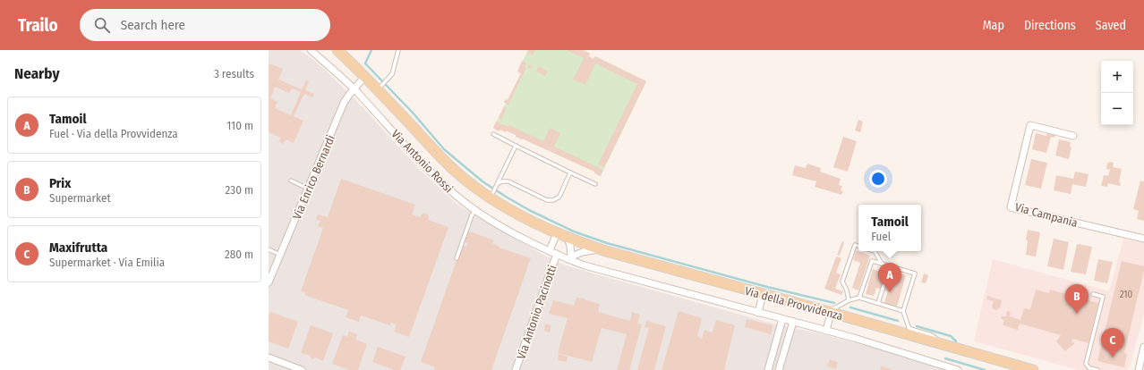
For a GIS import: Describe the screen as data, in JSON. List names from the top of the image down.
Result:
{
  "streets": {
    "main road": ["Via Antonio Rossi", "Via della Provvidenza"],
    "street": ["Via Enrico Bernardi", "Via Campania", "Via Antonio Pacinotti"]
  },
  "crossings": [
    ["Via Antonio Rossi", "Via Enrico Bernardi"],
    ["Via Antonio Rossi", "Via della Provvidenza"],
    ["Via Antonio Rossi", "Via Antonio Pacinotti"],
    ["Via della Provvidenza", "Via Antonio Pacinotti"]
  ],
  "house_numbers": ["210"],
  "page": {
    "header": "Trailo",
    "search": "Search here",
    "nav": ["Map", "Directions", "Saved"],
    "heading": ["Nearby", "3 results"],
    "map_buttons": ["+", "−"],
    "list": [
      {
        "mark": "A",
        "name": "Tamoil",
        "note": "Fuel · Via della Provvidenza",
        "value": "110 m"
      },
      {
        "mark": "B",
        "name": "Prix",
        "note": "Supermarket",
        "value": "230 m"
      },
      {
        "mark": "C",
        "name": "Maxifrutta",
        "note": "Supermarket · Via Emilia",
        "value": "280 m"
      }
    ],
    "popup": ["Tamoil", "Fuel"],
    "pins": ["A", "B", "C"]
  }
}
